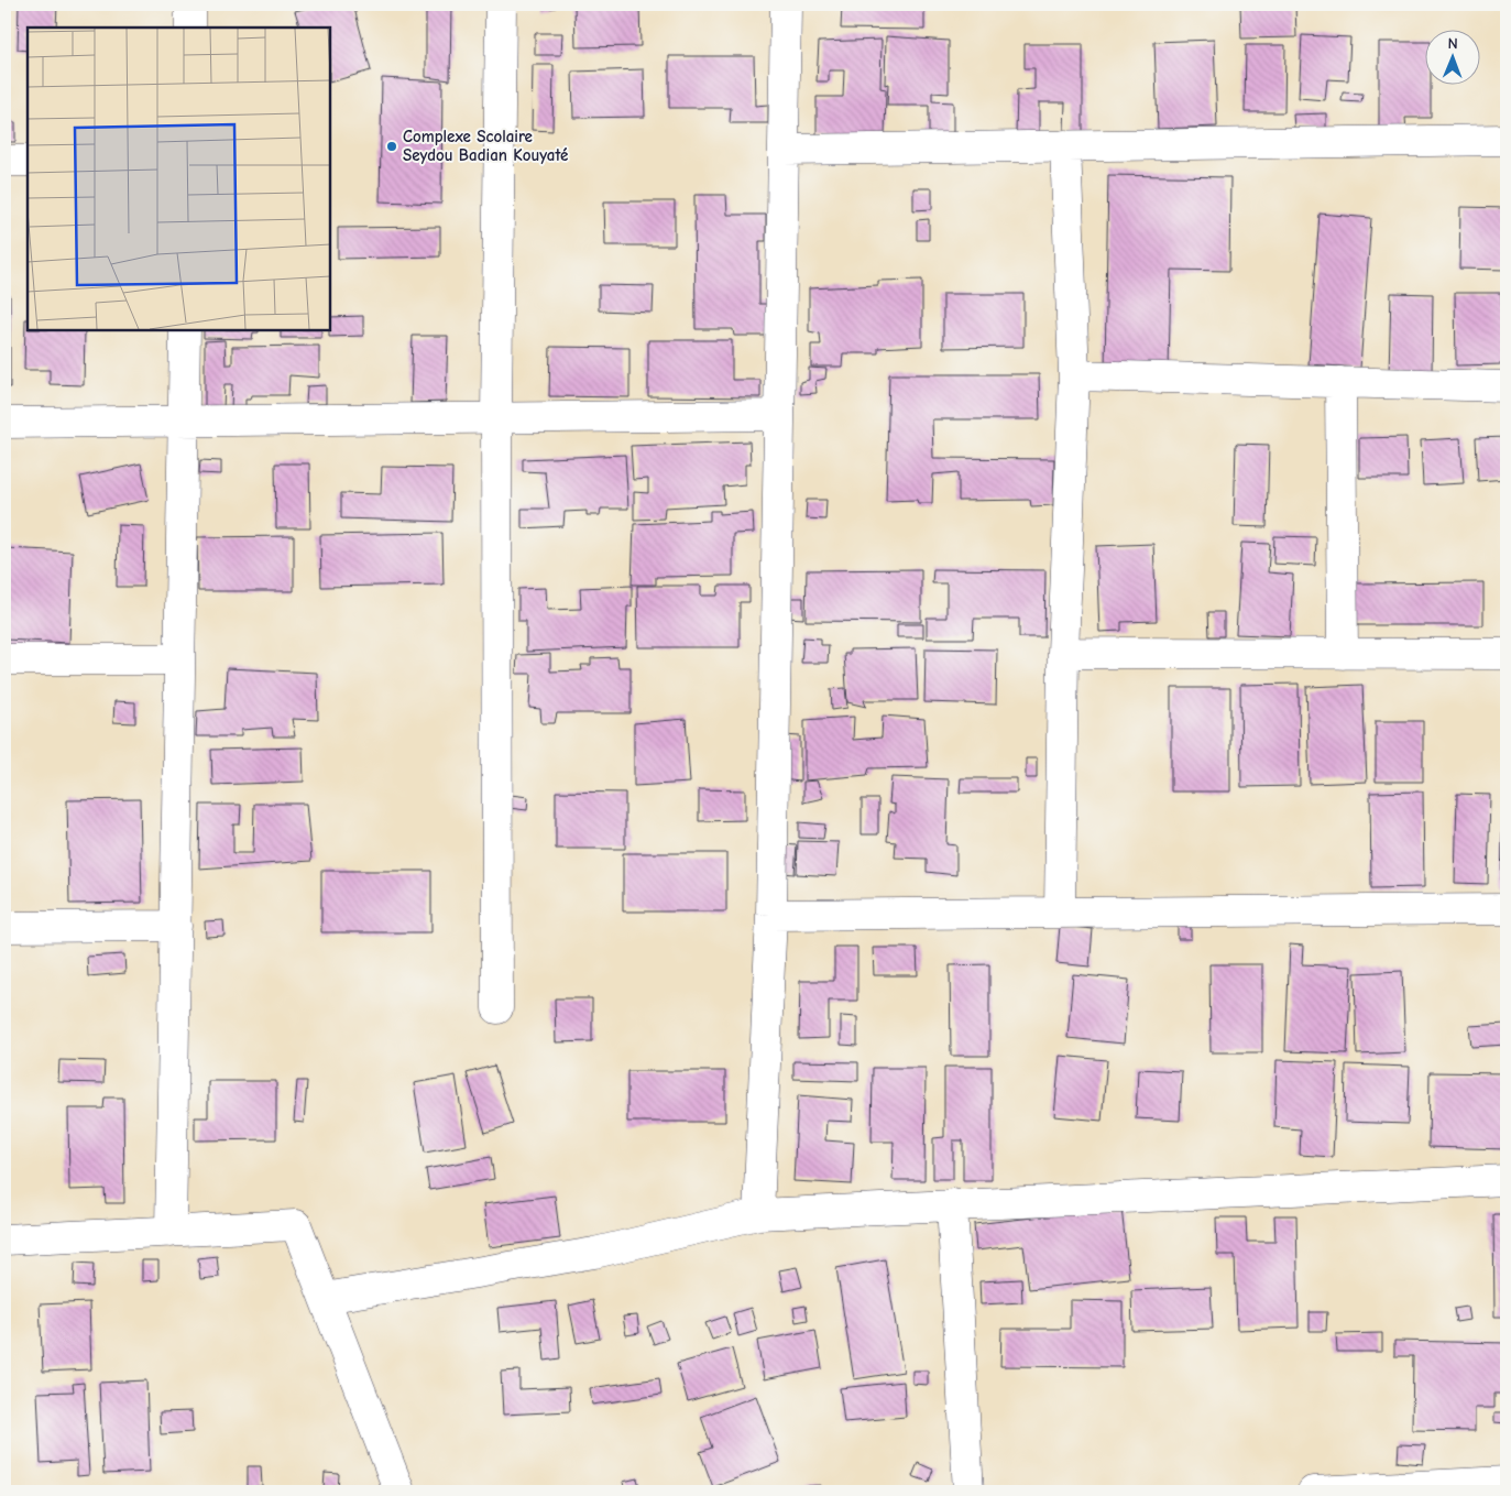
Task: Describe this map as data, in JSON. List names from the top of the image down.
{
  "places": ["Complexe Scolaire Seydou Badian Kouyaté"],
  "north": "top"
}
